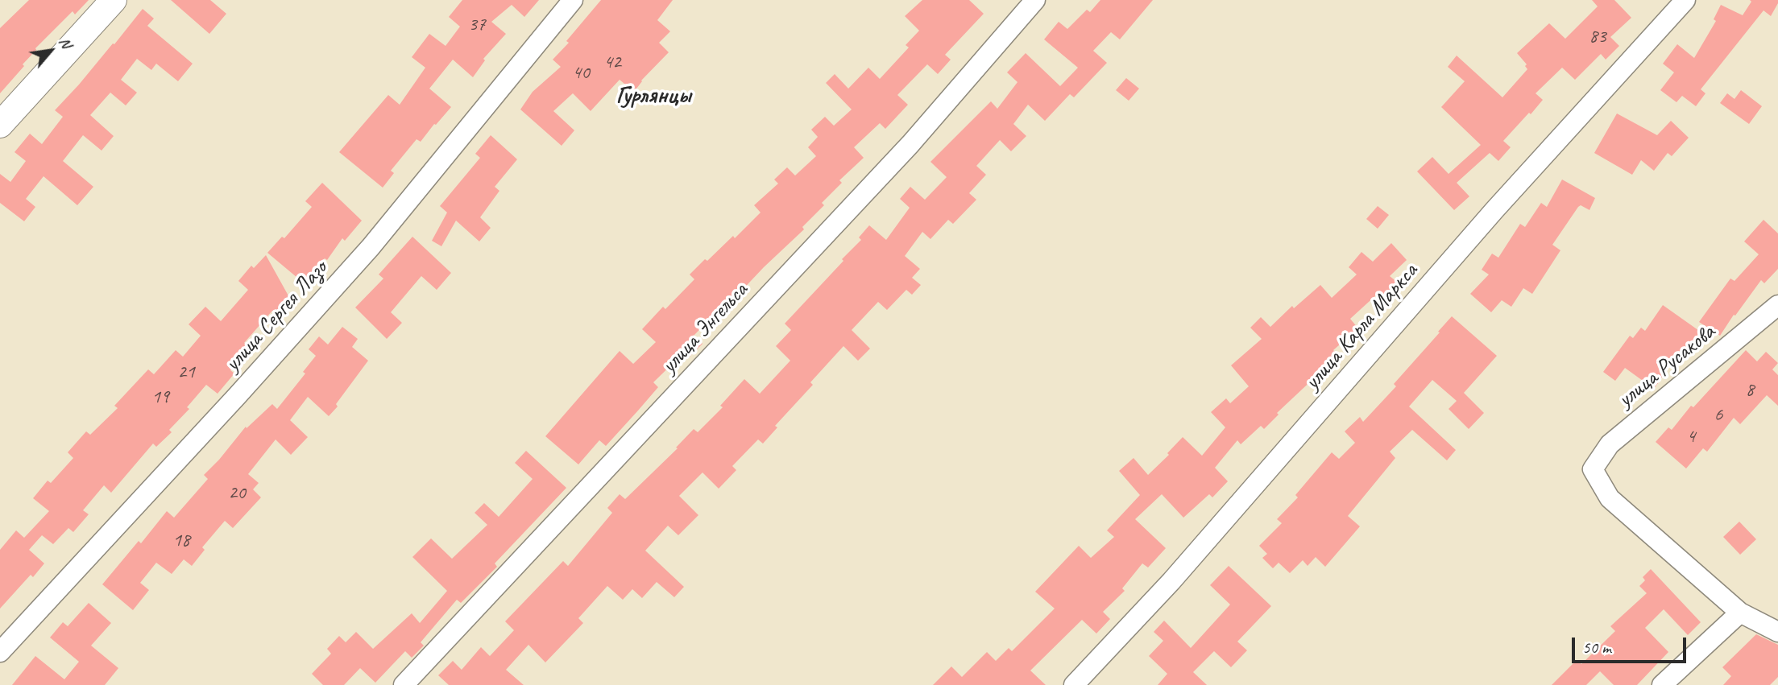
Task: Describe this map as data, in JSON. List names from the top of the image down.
{
  "streets": {
    "street": [
      "улица Сергея Лазо",
      "улица Карла Маркса",
      "улица Энгельса",
      "улица Русакова"
    ]
  },
  "districts": ["Гурлянцы"],
  "house_numbers": [
    "37",
    "83",
    "42",
    "40",
    "21",
    "8",
    "19",
    "6",
    "4",
    "20",
    "18"
  ],
  "scale_bar": "50 m",
  "north": "top right"
}
